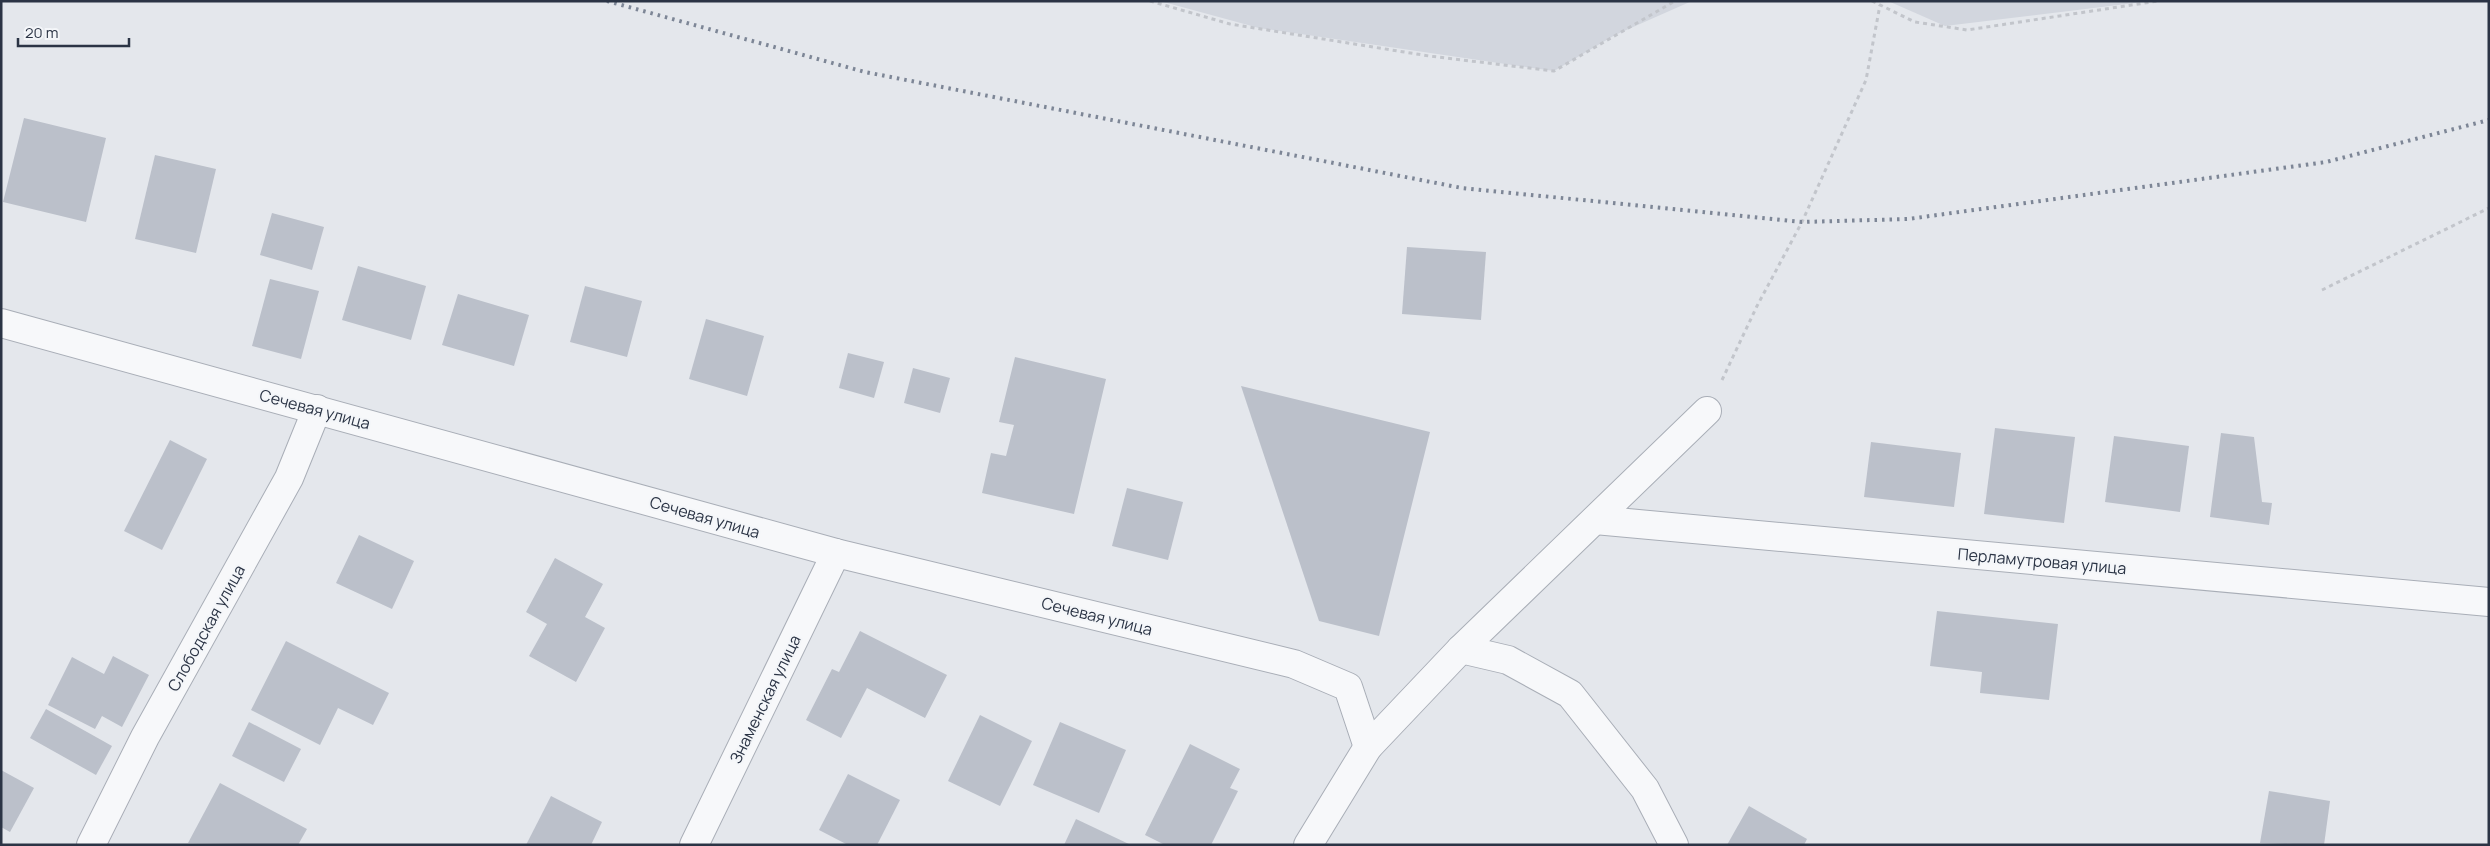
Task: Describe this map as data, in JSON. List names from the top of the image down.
{
  "streets": {
    "street": [
      "Сечевая улица",
      "Перламутровая улица",
      "Слободская улица",
      "Знаменская улица"
    ]
  },
  "crossings": [
    ["Сечевая улица", "Слободская улица"],
    ["Сечевая улица", "Знаменская улица"]
  ],
  "scale_bar": "20 m"
}
